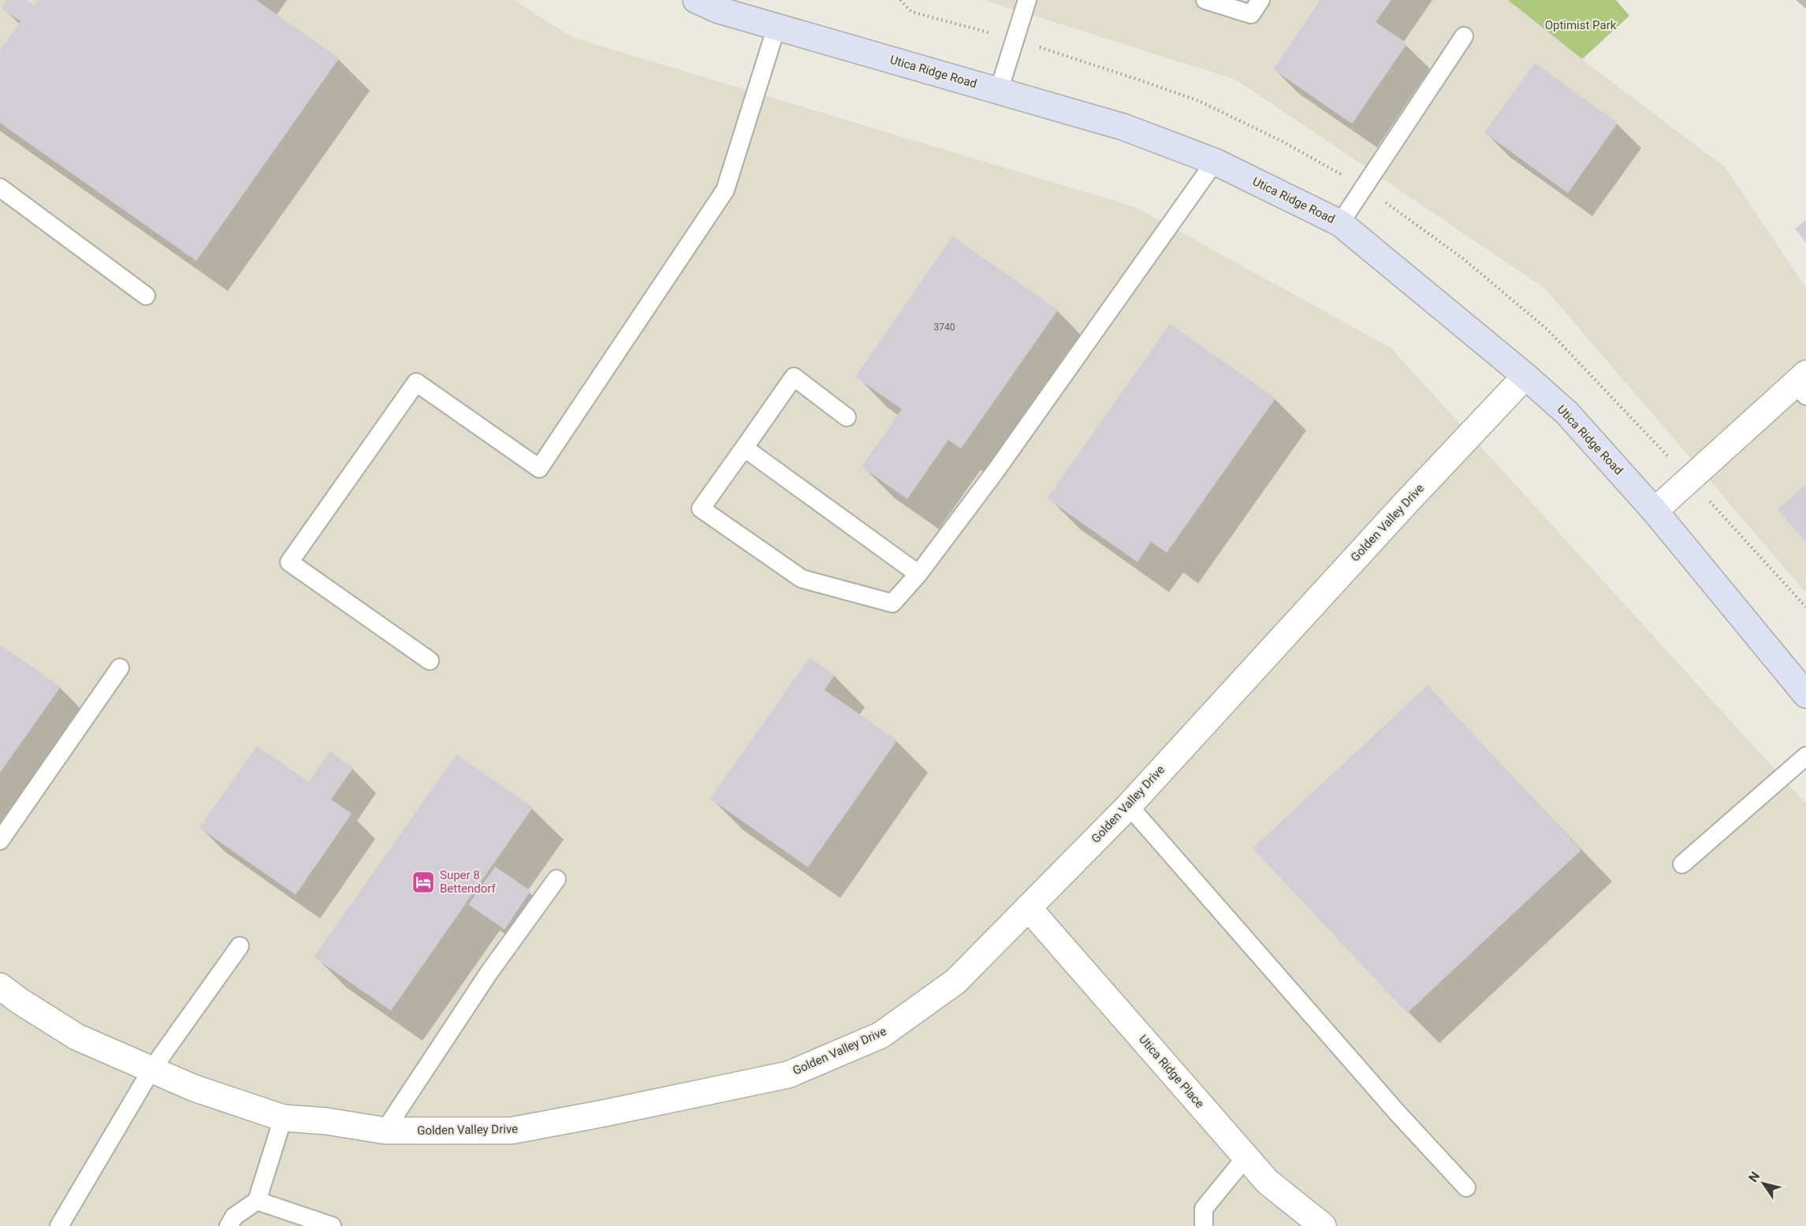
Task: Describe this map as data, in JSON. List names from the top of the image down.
{
  "streets": {
    "main road": ["Utica Ridge Road"],
    "street": ["Golden Valley Drive", "Utica Ridge Place"]
  },
  "crossings": [
    ["Utica Ridge Road", "Golden Valley Drive"],
    ["Golden Valley Drive", "Utica Ridge Place"]
  ],
  "parks": ["Optimist Park"],
  "places": {
    "hotel": ["Super 8 Bettendorf"]
  },
  "house_numbers": ["3740"],
  "north": "top left"
}
